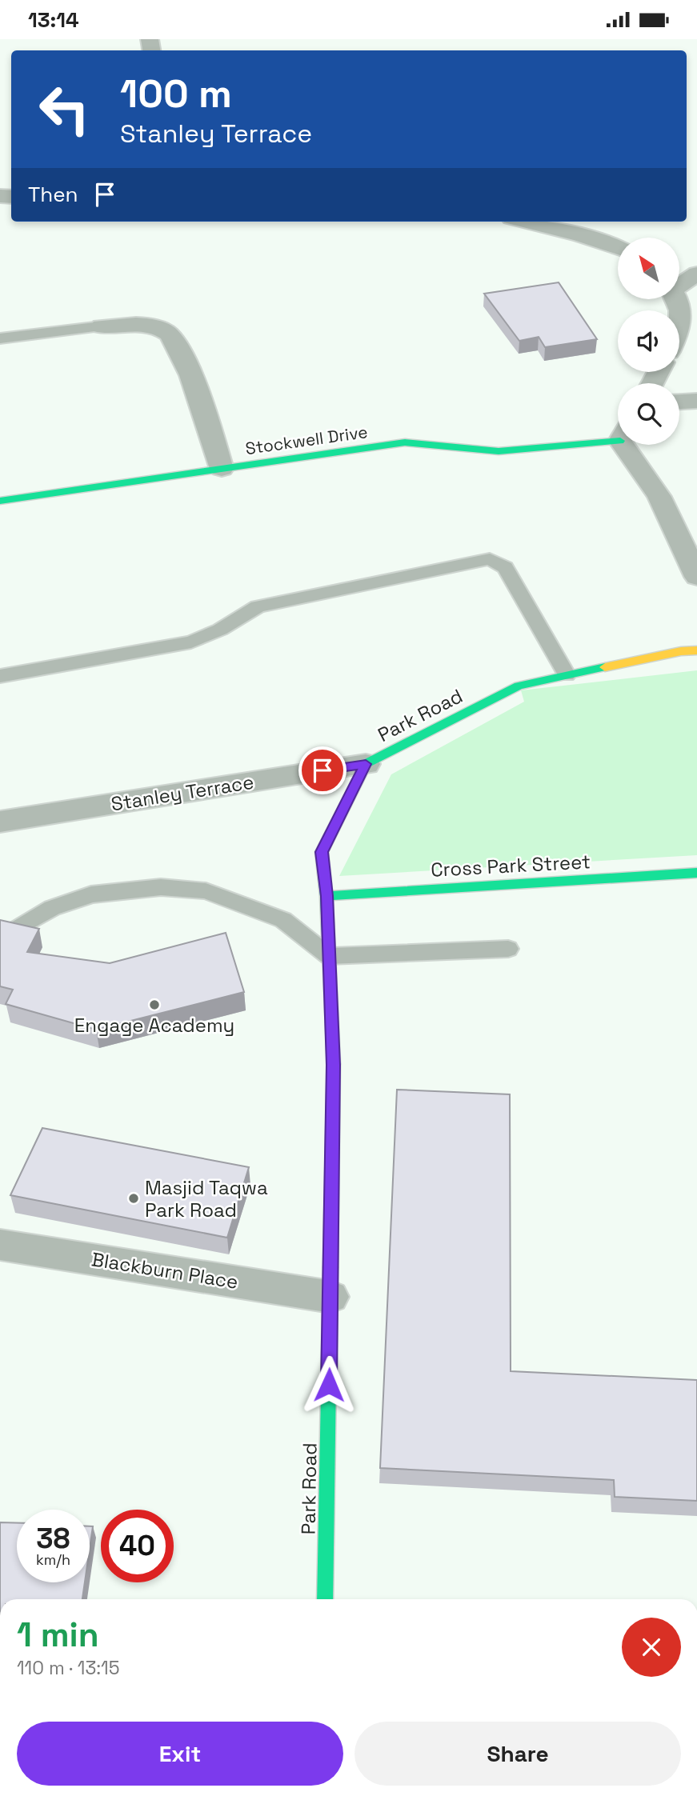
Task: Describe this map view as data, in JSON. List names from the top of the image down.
{
  "streets": {
    "street": [
      "Stockwell Drive",
      "Park Road",
      "Stanley Terrace",
      "Cross Park Street",
      "Blackburn Place"
    ]
  },
  "crossings": [
    ["Park Road", "Stanley Terrace"],
    ["Park Road", "Cross Park Street"],
    ["Park Road", "Blackburn Place"]
  ],
  "places": ["Engage Academy", "Masjid Taqwa Park Road"],
  "north": "top left",
  "page": {
    "status": "13:14",
    "turn": ["100 m", "Stanley Terrace"],
    "then": "Then",
    "speed": "38 km/h",
    "limit": "40",
    "heading": ["1 min", "110 m · 13:15"],
    "buttons": ["Exit", "Share"]
  }
}
